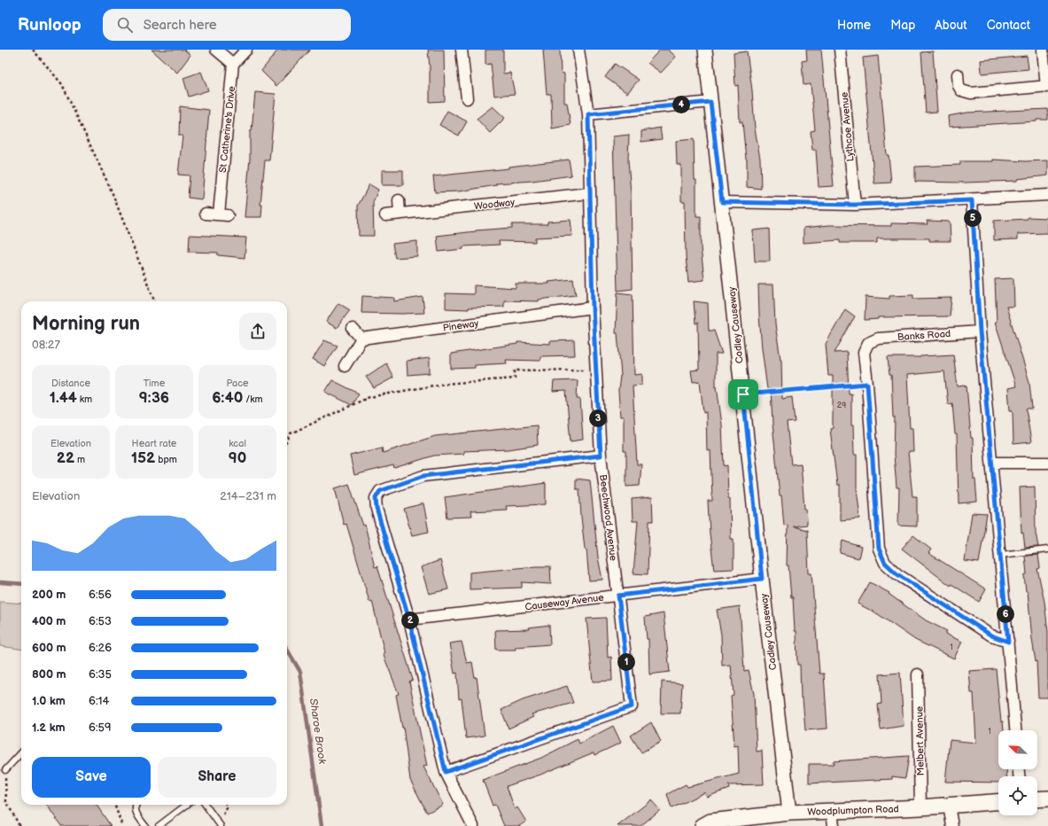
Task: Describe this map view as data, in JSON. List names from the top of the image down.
{
  "streets": {
    "main road": ["Woodplumpton Road"],
    "street": [
      "Lythcoe Avenue",
      "St Catherine's Drive",
      "Woodway",
      "Pineway",
      "Cadley Causeway",
      "Banks Road",
      "Beechwood Avenue",
      "Causeway Avenue",
      "Melbert Avenue"
    ]
  },
  "crossings": [
    ["Woodway", "Beechwood Avenue"],
    ["Pineway", "Beechwood Avenue"],
    ["Cadley Causeway", "Causeway Avenue"],
    ["Cadley Causeway", "Woodplumpton Road"],
    ["Beechwood Avenue", "Causeway Avenue"],
    ["Melbert Avenue", "Woodplumpton Road"]
  ],
  "water": ["Sharoe Brook"],
  "house_numbers": ["29", "1", "1"],
  "north": "top left",
  "page": {
    "header": "Runloop",
    "search": "Search here",
    "nav": [
      "Home",
      "Map",
      "About",
      "Contact"
    ],
    "pins": [
      "4",
      "5",
      "3",
      "6",
      "2",
      "1"
    ],
    "heading": ["Morning run", "08:27"],
    "stats": [
      ["Distance", "1.44 km"],
      ["Time", "9:36"],
      ["Pace", "6:40 /km"],
      ["Elevation", "22 m"],
      ["Heart rate", "152 bpm"],
      ["kcal", "90"]
    ],
    "chart": ["Elevation", "214–231 m"],
    "list": [
      {
        "name": "200 m",
        "note": "6:56"
      },
      {
        "name": "400 m",
        "note": "6:53"
      },
      {
        "name": "600 m",
        "note": "6:26"
      },
      {
        "name": "800 m",
        "note": "6:35"
      },
      {
        "name": "1.0 km",
        "note": "6:14"
      },
      {
        "name": "1.2 km",
        "note": "6:59"
      }
    ],
    "buttons": ["Save", "Share"]
  }
}
